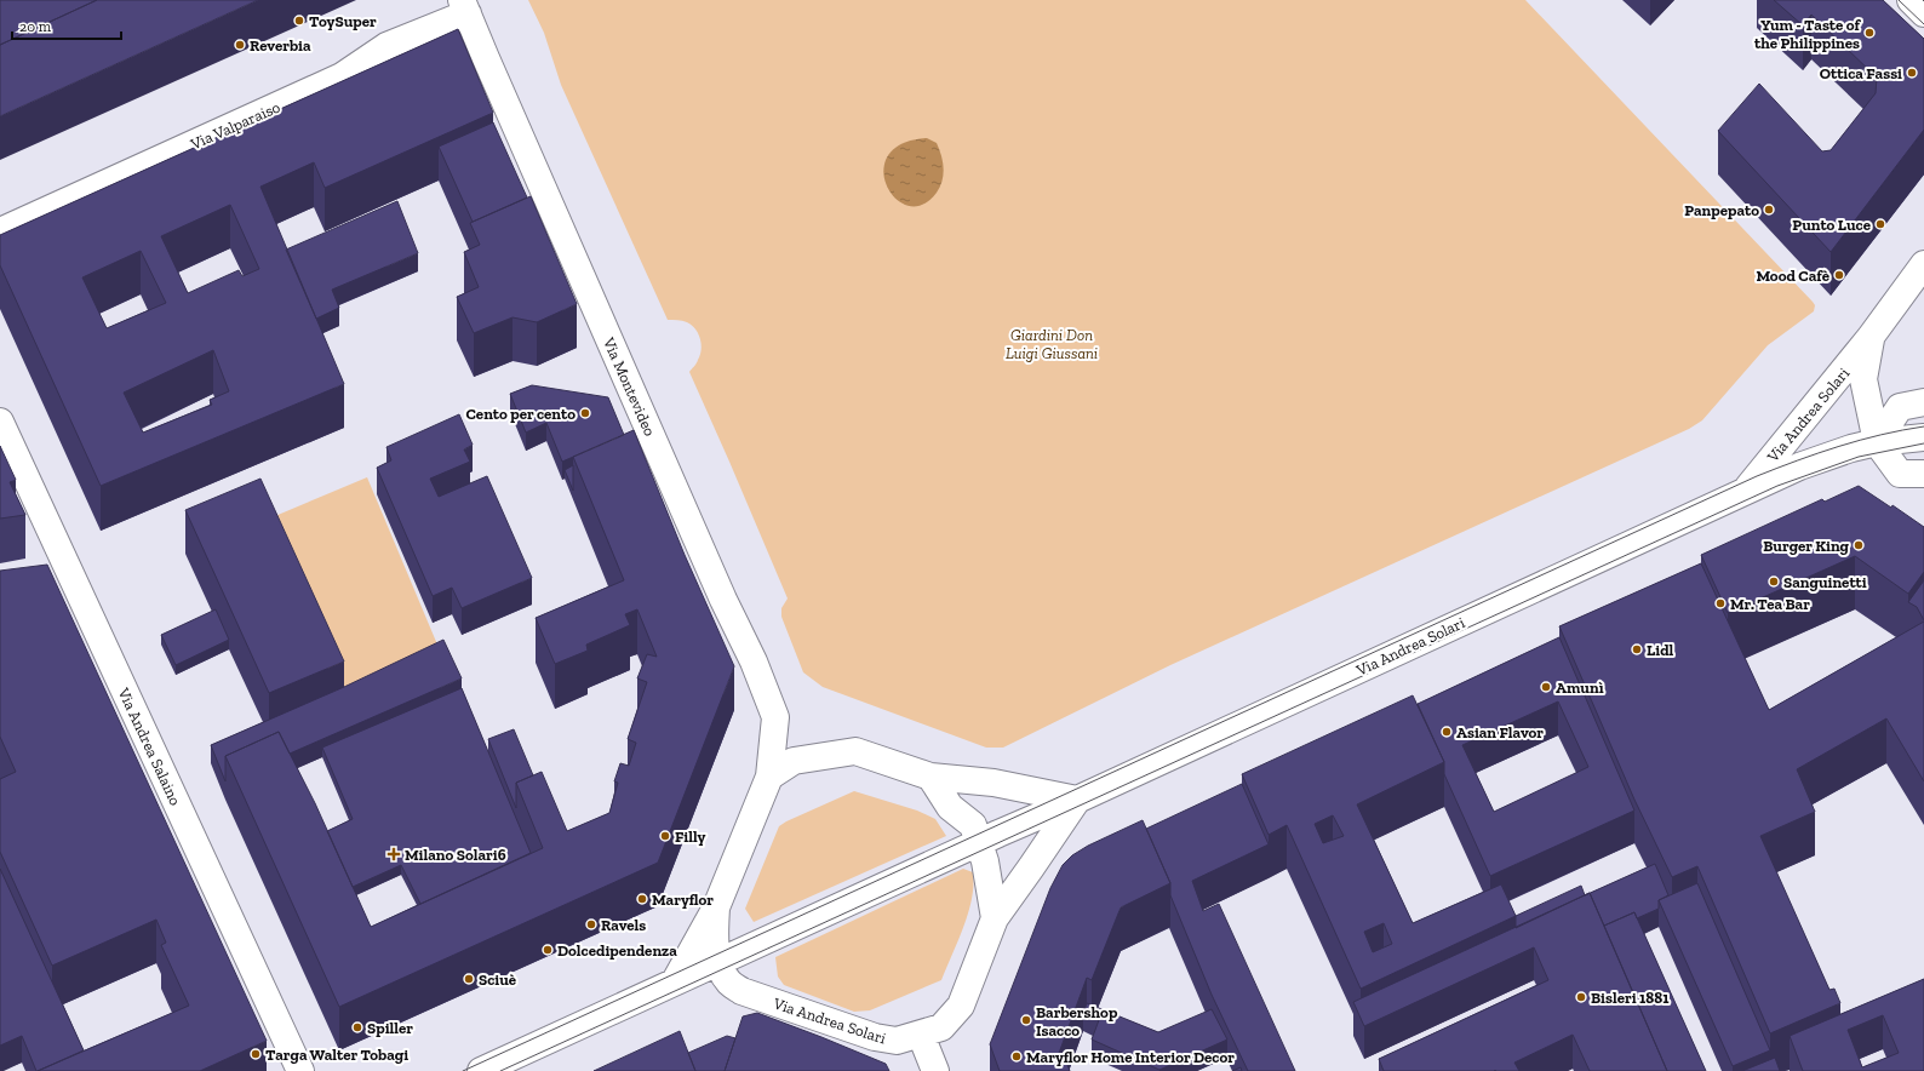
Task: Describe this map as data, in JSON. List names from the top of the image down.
{
  "streets": {
    "street": [
      "Via Valparaiso",
      "Via Montevideo",
      "Via Andrea Solari",
      "Via Andrea Salaino"
    ]
  },
  "crossings": [
    ["Via Valparaiso", "Via Montevideo"],
    ["Via Montevideo", "Via Andrea Solari"]
  ],
  "parks": ["Giardini Don Luigi Giussani"],
  "places": {
    "other": [
      "ToySuper",
      "Yum - Taste of the Philippines",
      "Reverbia",
      "Ottica Fassi",
      "Panpepato",
      "Punto Luce",
      "Mood Cafè",
      "Cento per cento",
      "Burger King",
      "Sanguinetti",
      "Mr. Tea Bar",
      "Lidl",
      "Amunì",
      "Asian Flavor",
      "Filly",
      "Maryflor",
      "Ravels",
      "Dolcedipendenza",
      "Sciuè",
      "Bisleri 1881",
      "Barbershop Isacco",
      "Spiller",
      "Targa Walter Tobagi",
      "Maryflor Home Interior Decor"
    ],
    "health": ["Milano Solari6"]
  },
  "scale_bar": "20 m"
}
